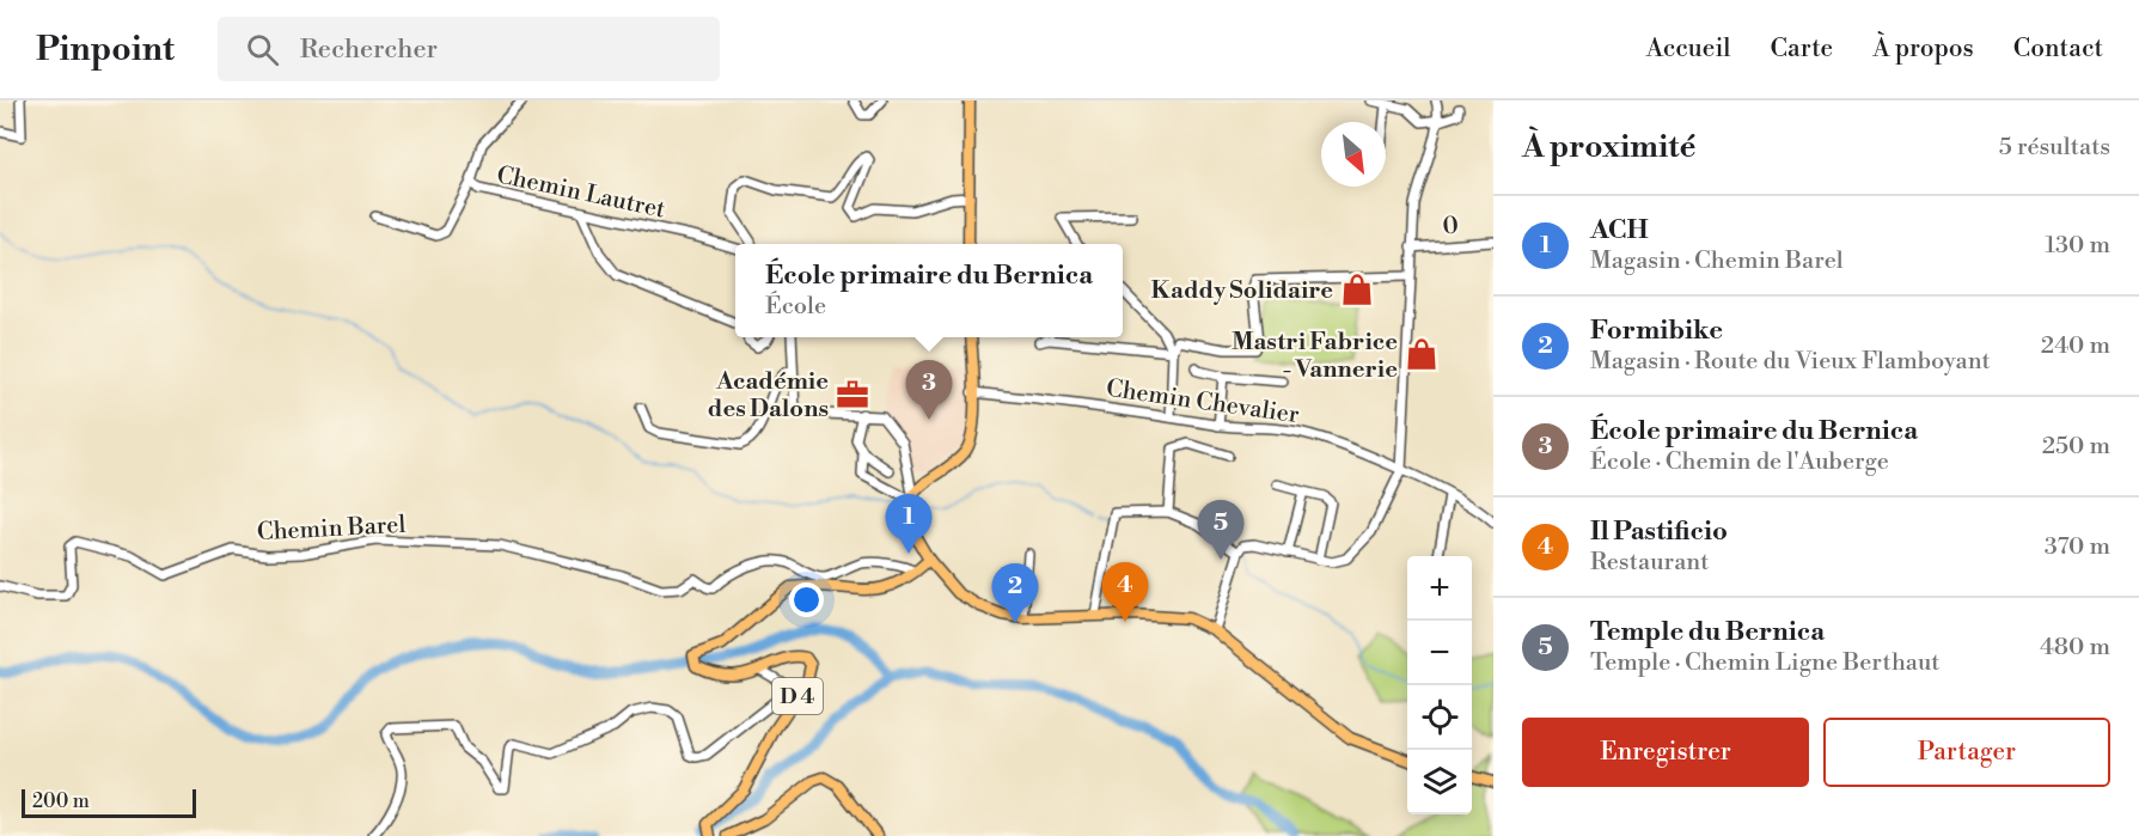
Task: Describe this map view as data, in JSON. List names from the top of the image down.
{
  "streets": {
    "main road": ["D 4"],
    "street": [
      "Chemin Lautret",
      "0",
      "Chemin Chevalier",
      "Chemin Barel"
    ]
  },
  "crossings": [
    ["Chemin Barel", "D 4"]
  ],
  "places": {
    "shop": ["Kaddy Solidaire", "Mastri Fabrice - Vannerie"],
    "office": ["Académie des Dalons"]
  },
  "scale_bar": "200 m",
  "north": "bottom right",
  "page": {
    "header": "Pinpoint",
    "search": "Rechercher",
    "nav": [
      "Accueil",
      "Carte",
      "À propos",
      "Contact"
    ],
    "heading": ["À proximité", "5 résultats"],
    "list": [
      {
        "mark": "1",
        "name": "ACH",
        "note": "Magasin · Chemin Barel",
        "value": "130 m"
      },
      {
        "mark": "2",
        "name": "Formibike",
        "note": "Magasin · Route du Vieux Flamboyant",
        "value": "240 m"
      },
      {
        "mark": "3",
        "name": "École primaire du Bernica",
        "note": "École · Chemin de l'Auberge",
        "value": "250 m"
      },
      {
        "mark": "4",
        "name": "Il Pastificio",
        "note": "Restaurant",
        "value": "370 m"
      },
      {
        "mark": "5",
        "name": "Temple du Bernica",
        "note": "Temple · Chemin Ligne Berthaut",
        "value": "480 m"
      }
    ],
    "popup": ["École primaire du Bernica", "École"],
    "pins": [
      "3",
      "1",
      "5",
      "4",
      "2"
    ],
    "map_buttons": ["+", "−"],
    "buttons": ["Enregistrer", "Partager"],
    "scale": "200 m"
  }
}
